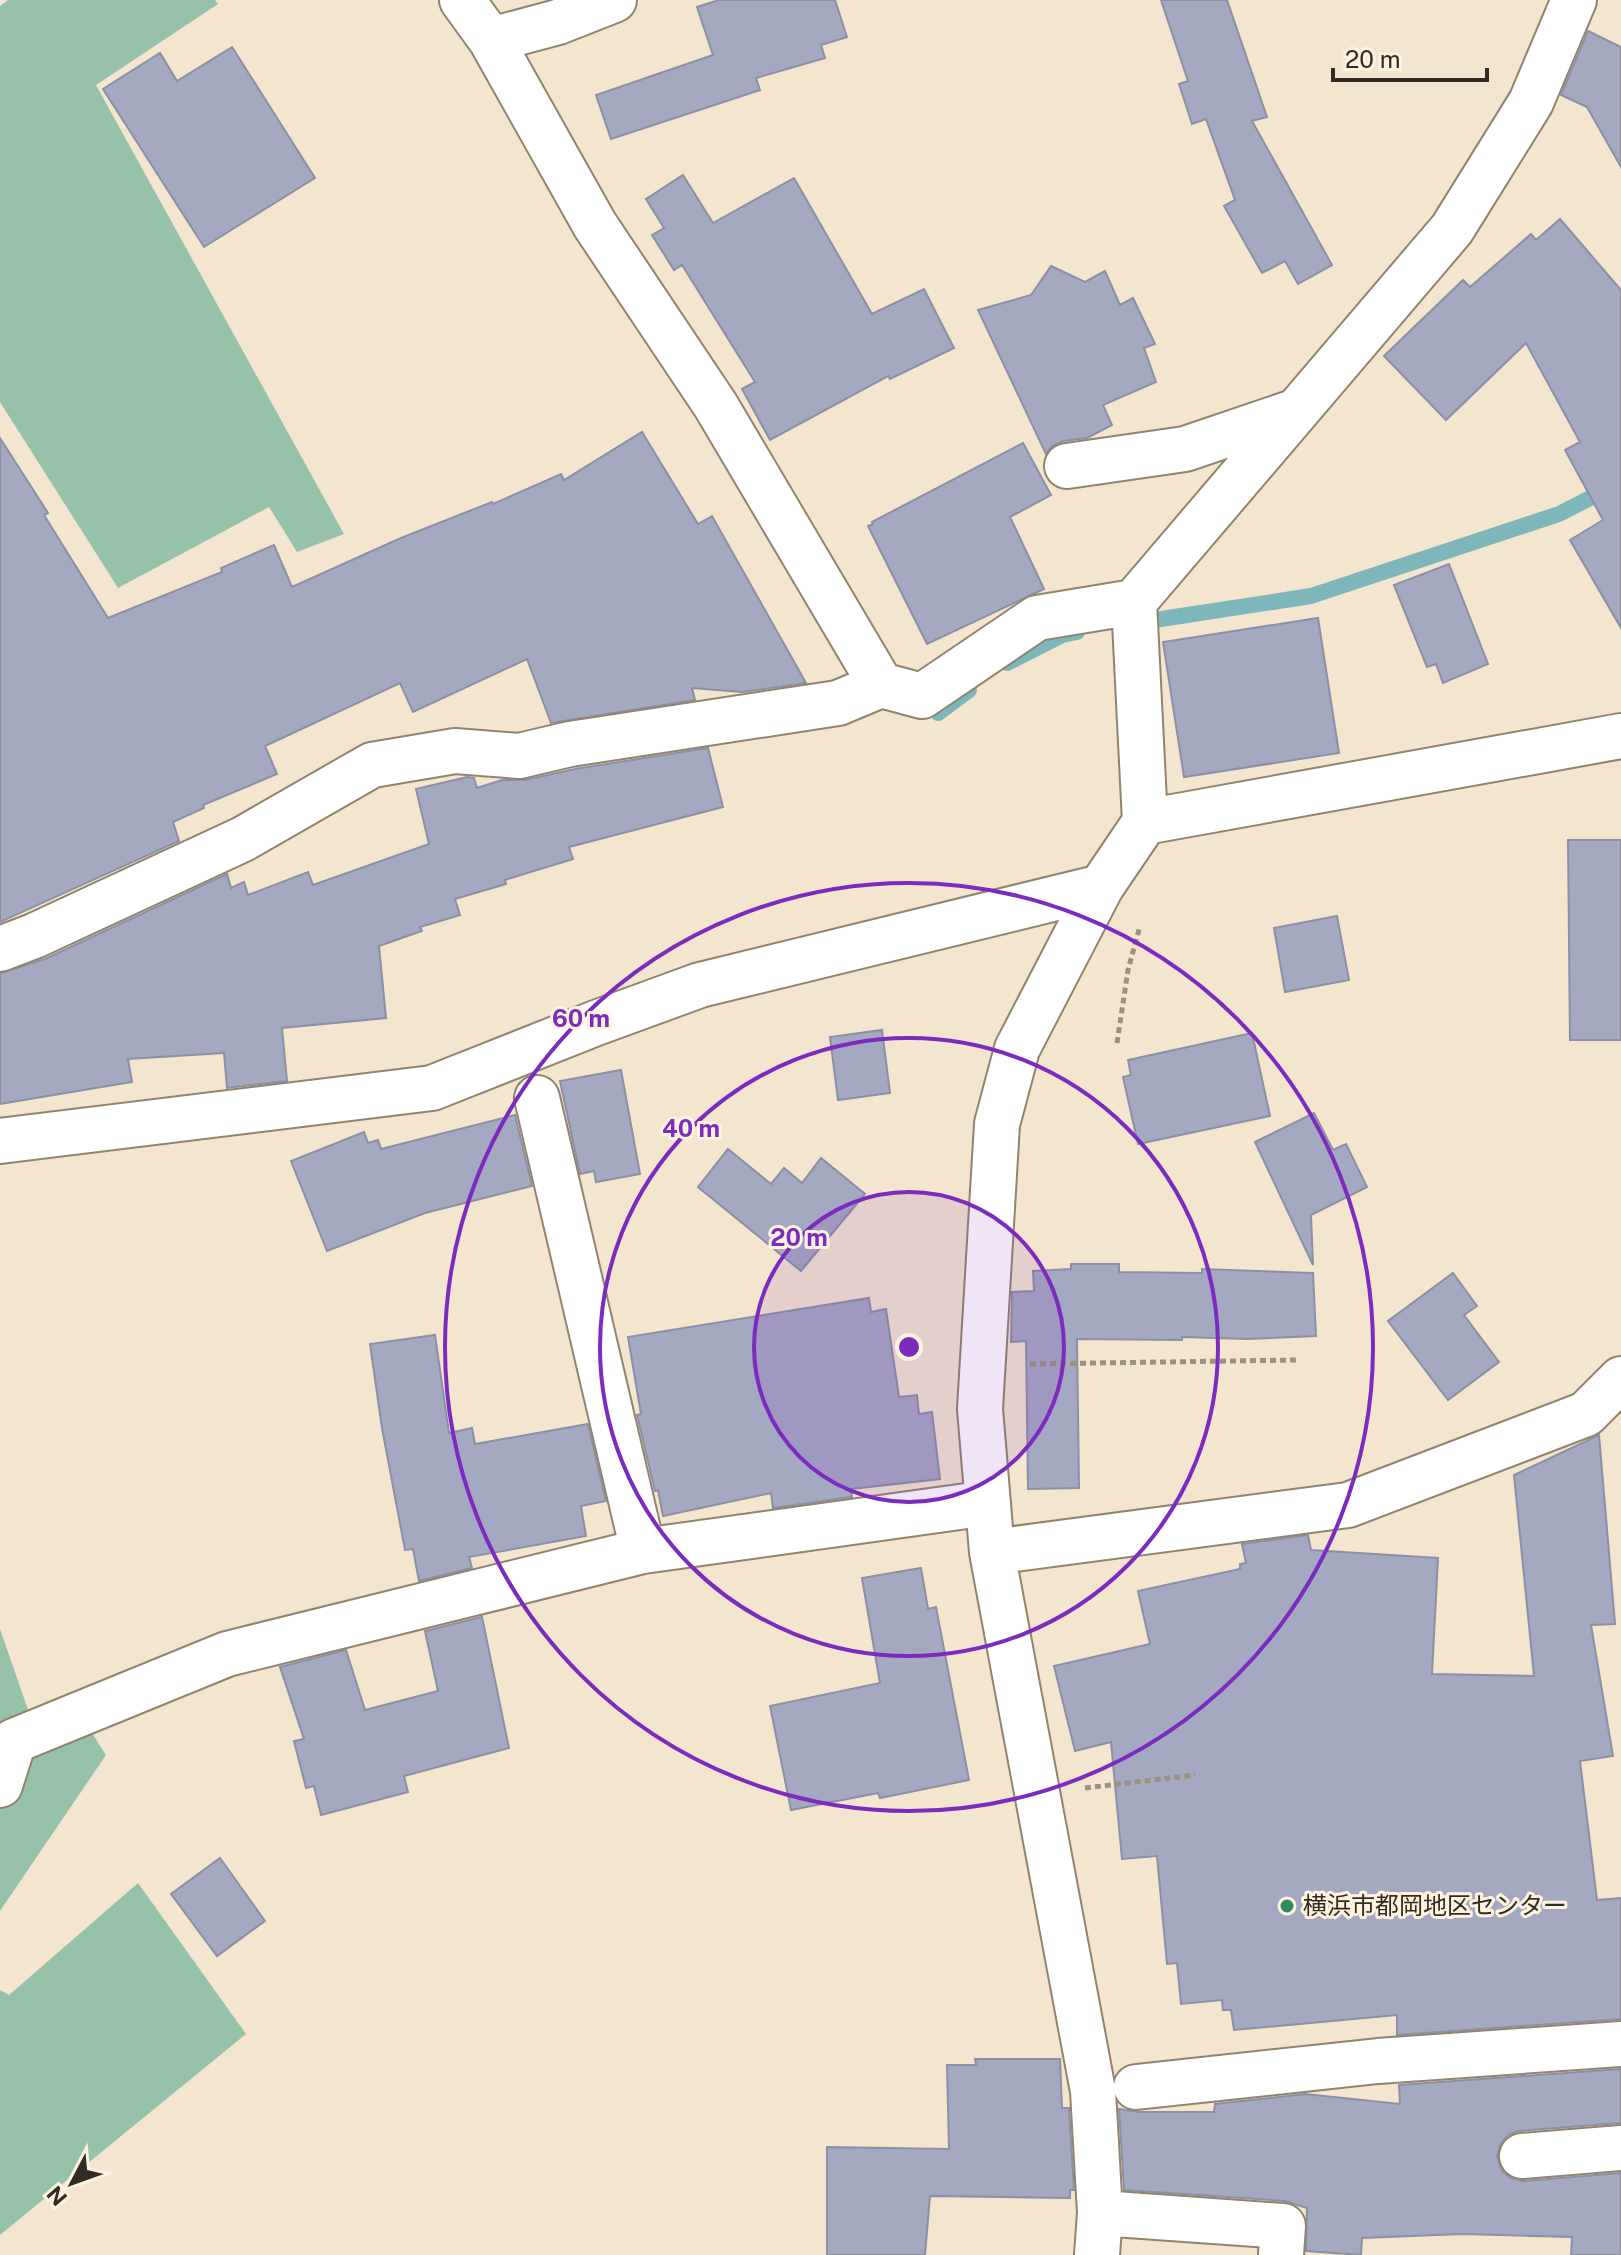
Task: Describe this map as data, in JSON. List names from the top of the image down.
{
  "places": ["横浜市都岡地区センター"],
  "scale_bar": "20 m",
  "north": "bottom left",
  "rings": ["60 m", "40 m", "20 m"]
}
